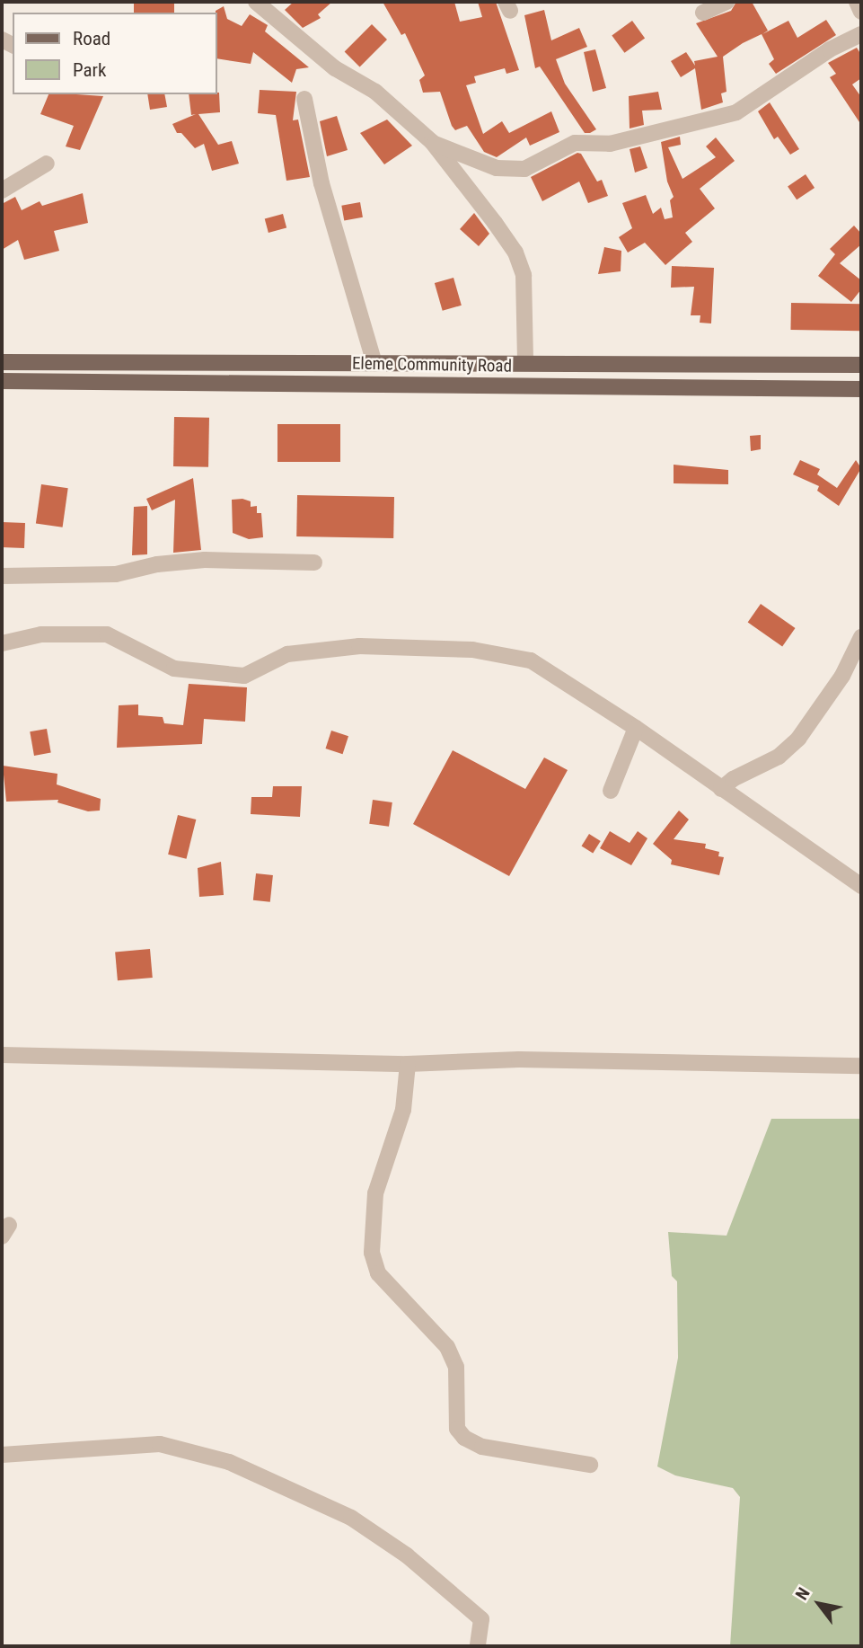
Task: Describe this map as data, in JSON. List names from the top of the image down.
{
  "streets": {
    "main road": ["Eleme Community Road"]
  },
  "legend": ["Road", "Park"],
  "north": "top left"
}
